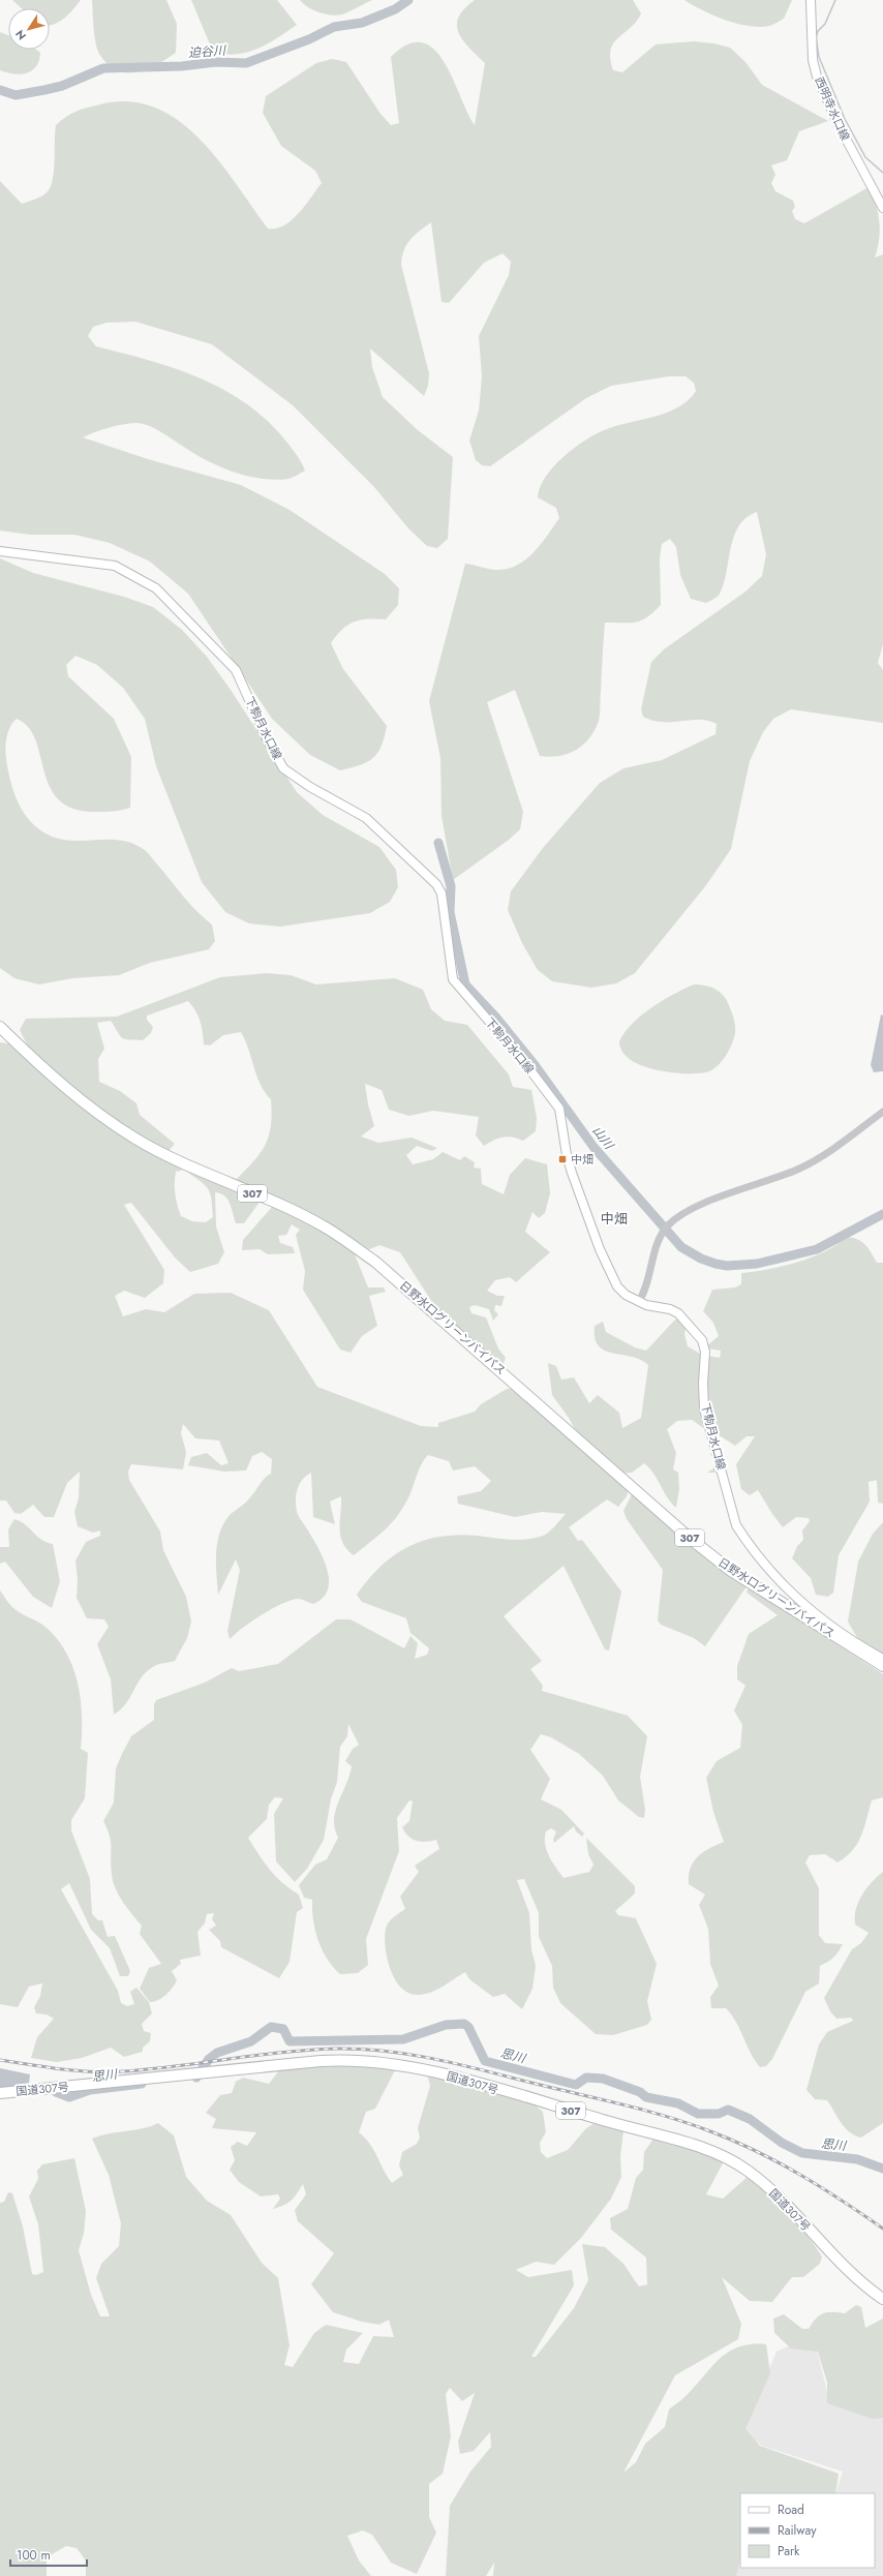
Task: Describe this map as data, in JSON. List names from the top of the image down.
{
  "streets": {
    "highway": ["307", "日野水口グリーンバイパス", "国道307号"],
    "main road": ["西明寺水口線", "下駒月水口線"]
  },
  "districts": ["中畑"],
  "water": ["迫谷川", "山川", "思川"],
  "places": {
    "transit": ["中畑"]
  },
  "legend": ["Road", "Railway", "Park"],
  "scale_bar": "100 m",
  "north": "bottom left"
}
